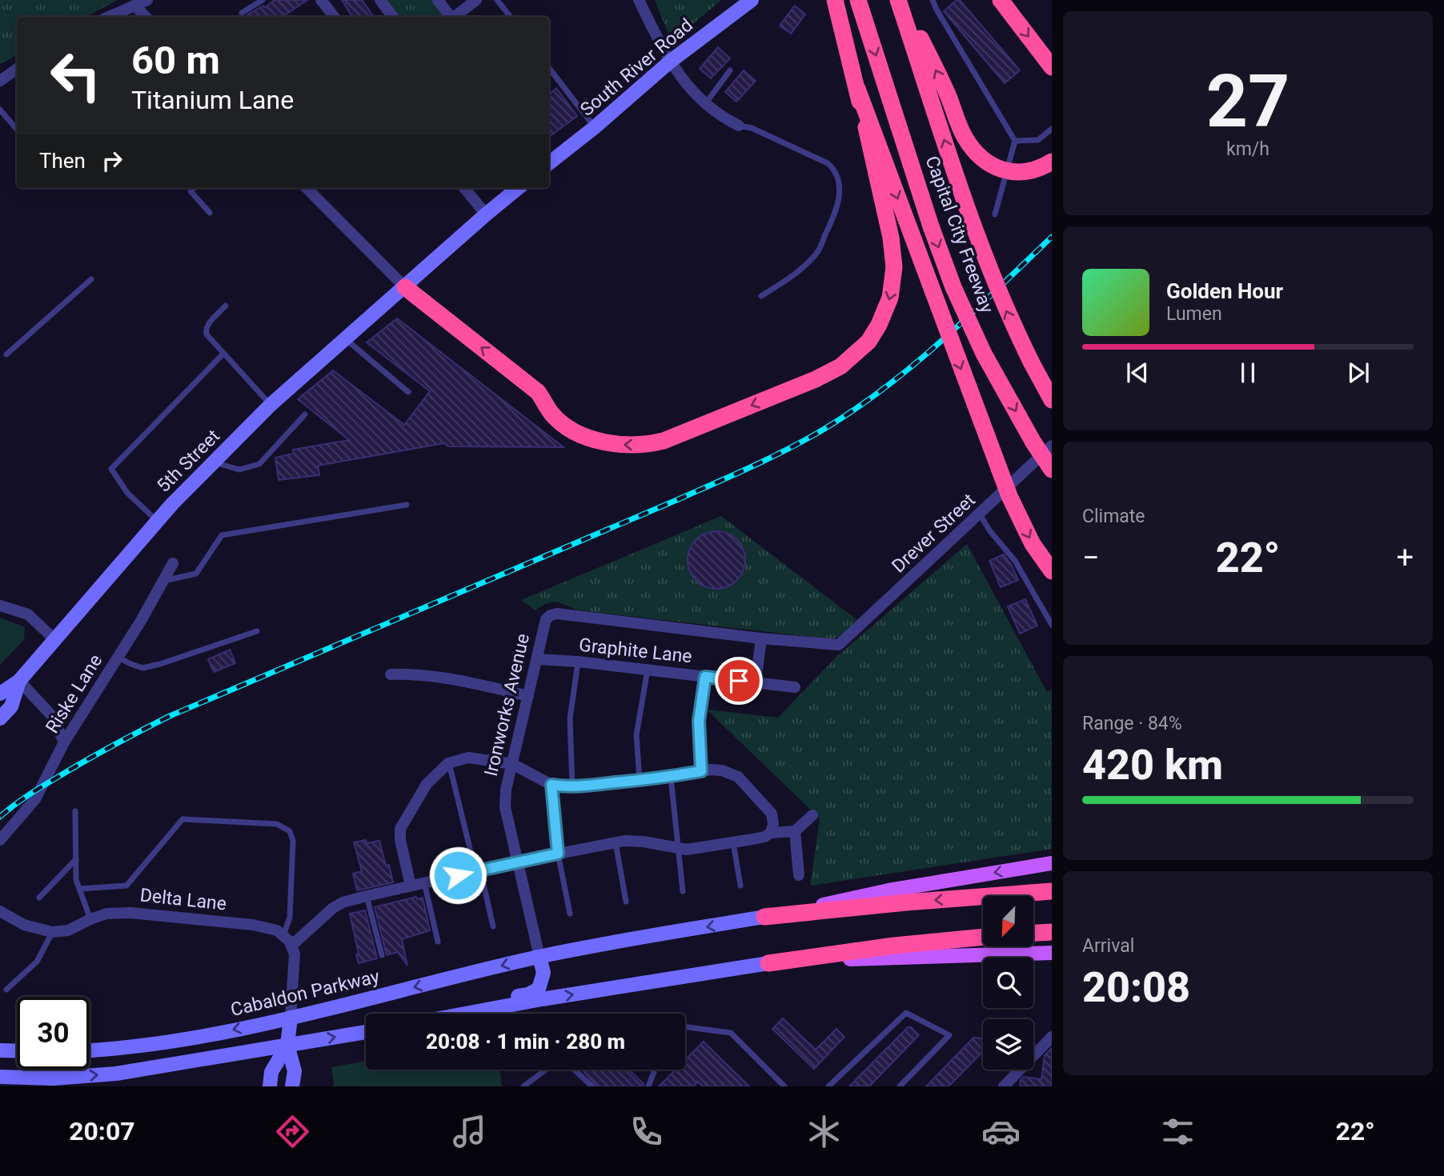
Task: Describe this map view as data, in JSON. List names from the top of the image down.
{
  "streets": {
    "highway": ["Capital City Freeway"],
    "main road": ["South River Road", "5th Street", "Cabaldon Parkway"],
    "street": [
      "Drever Street",
      "Graphite Lane",
      "Riske Lane",
      "Ironworks Avenue",
      "Delta Lane"
    ]
  },
  "crossings": [
    ["Drever Street", "Ironworks Avenue"],
    ["Graphite Lane", "Ironworks Avenue"],
    ["Ironworks Avenue", "Cabaldon Parkway"]
  ],
  "north": "bottom left",
  "page": {
    "tile": [
      ["27", "km/h"],
      "Climate",
      ["Range · 84%", "420 km"],
      ["Arrival", "20:08"]
    ],
    "turn": ["60 m", "Titanium Lane"],
    "then": "Then",
    "song": ["Golden Hour", "Lumen"],
    "heat": ["−", "22°", "+"],
    "limit": "30",
    "trip": "20:08 · 1 min · 280 m",
    "tabs": ["20:07", "22°"]
  }
}
